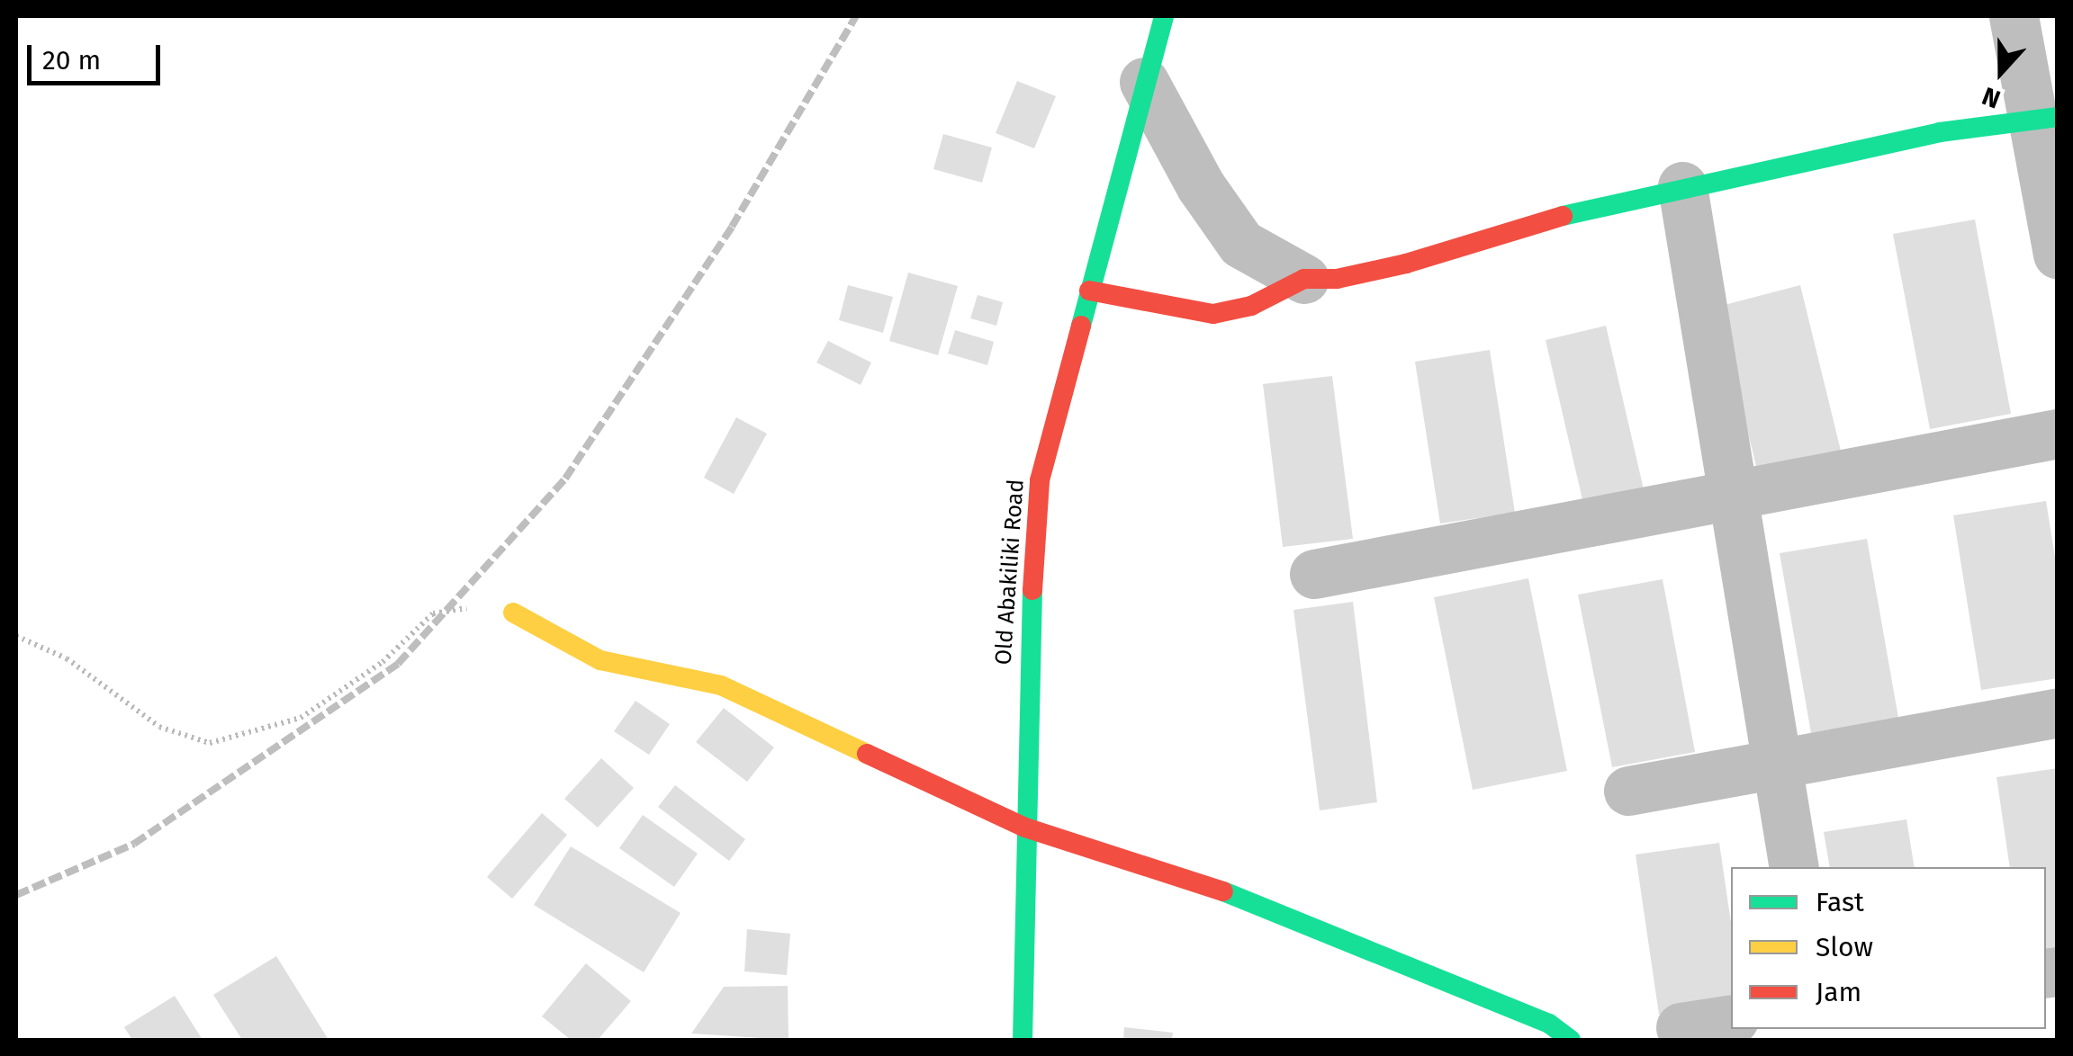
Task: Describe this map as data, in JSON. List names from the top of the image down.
{
  "streets": {
    "street": ["Old Abakiliki Road"]
  },
  "legend": ["Fast", "Slow", "Jam"],
  "scale_bar": "20 m",
  "north": "bottom"
}
